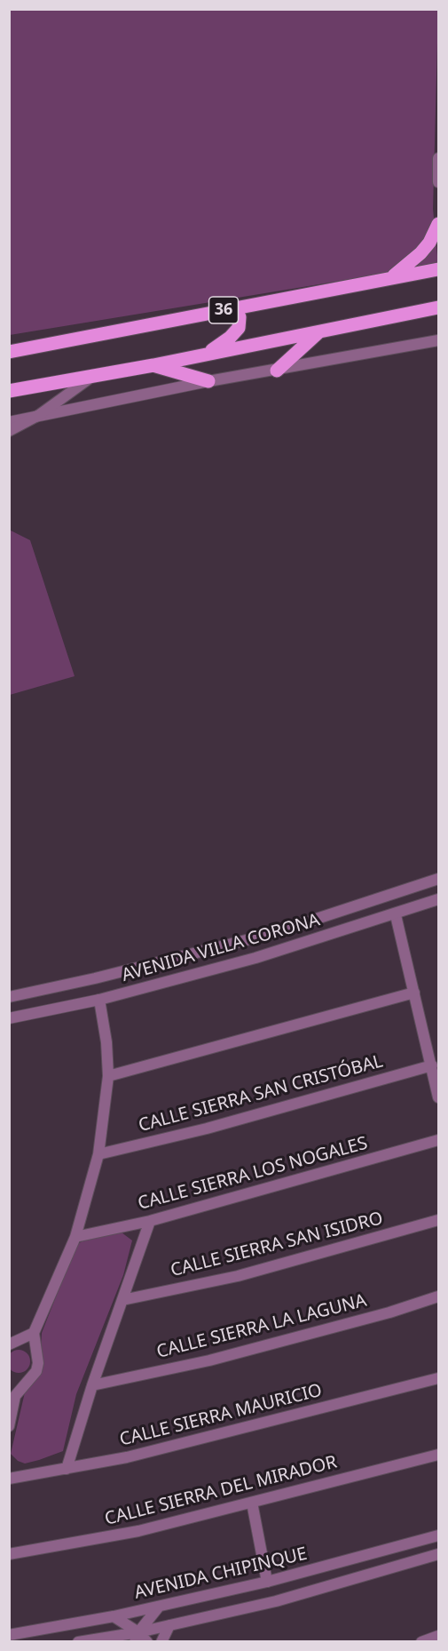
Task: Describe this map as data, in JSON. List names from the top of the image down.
{
  "streets": {
    "main road": ["36"],
    "street": [
      "AVENIDA VILLA CORONA",
      "CALLE SIERRA SAN CRISTÓBAL",
      "CALLE SIERRA LOS NOGALES",
      "CALLE SIERRA SAN ISIDRO",
      "CALLE SIERRA LA LAGUNA",
      "CALLE SIERRA MAURICIO",
      "CALLE SIERRA DEL MIRADOR",
      "AVENIDA CHIPINQUE"
    ]
  }
}
